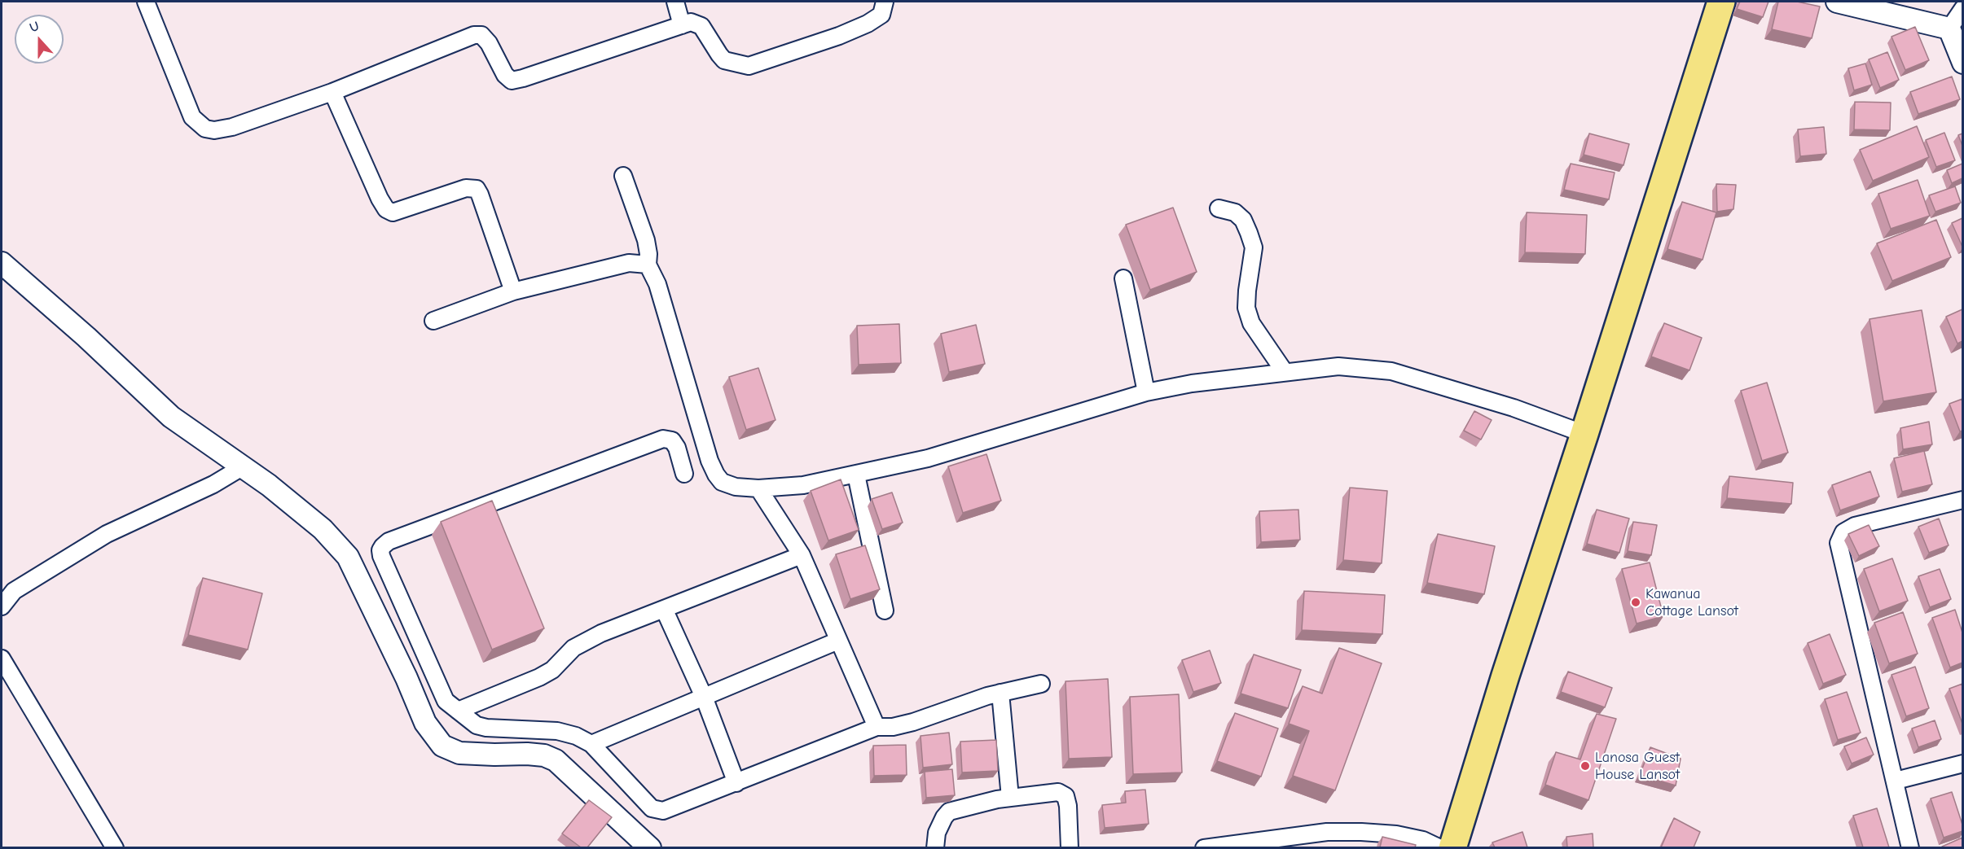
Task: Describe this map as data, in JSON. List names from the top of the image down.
{
  "places": ["Kawanua Cottage Lansot", "Lanosa Guest House Lansot"],
  "north": "top"
}
